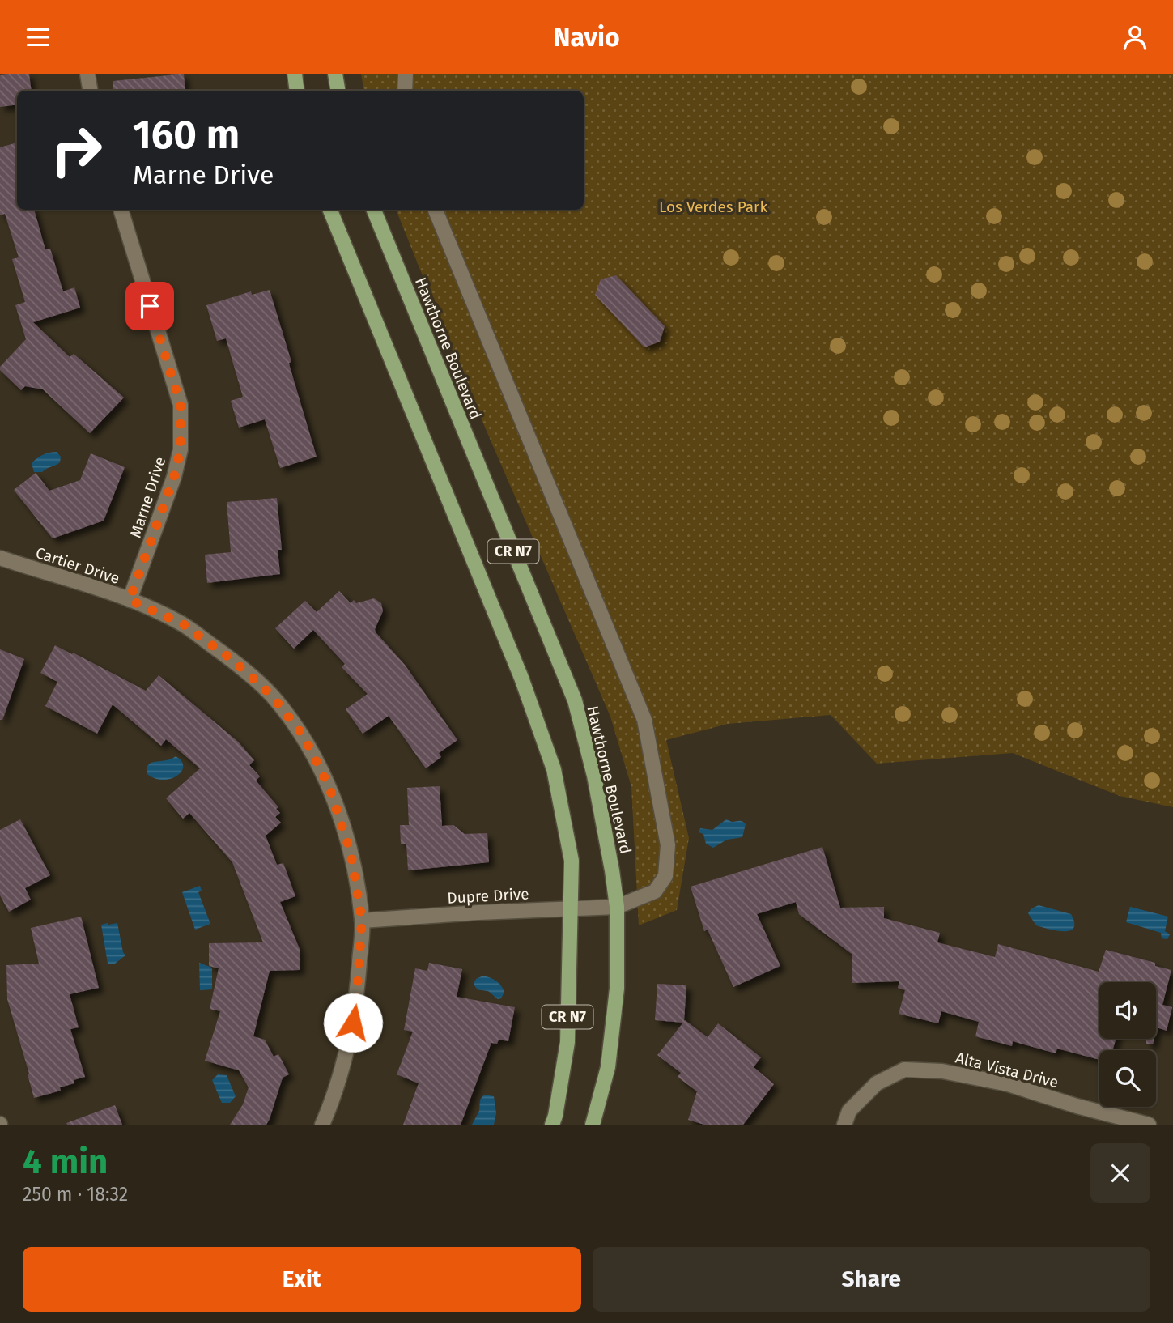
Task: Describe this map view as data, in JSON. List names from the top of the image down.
{
  "streets": {
    "main road": ["Hawthorne Boulevard", "CR N7"],
    "street": [
      "Marne Drive",
      "Cartier Drive",
      "Dupre Drive",
      "Alta Vista Drive"
    ]
  },
  "crossings": [
    ["Hawthorne Boulevard", "Dupre Drive"],
    ["Marne Drive", "Cartier Drive"],
    ["CR N7", "Dupre Drive"],
    ["Cartier Drive", "Dupre Drive"]
  ],
  "parks": ["Los Verdes Park"],
  "page": {
    "header": "Navio",
    "turn": ["160 m", "Marne Drive"],
    "heading": ["4 min", "250 m · 18:32"],
    "buttons": ["Exit", "Share"]
  }
}
